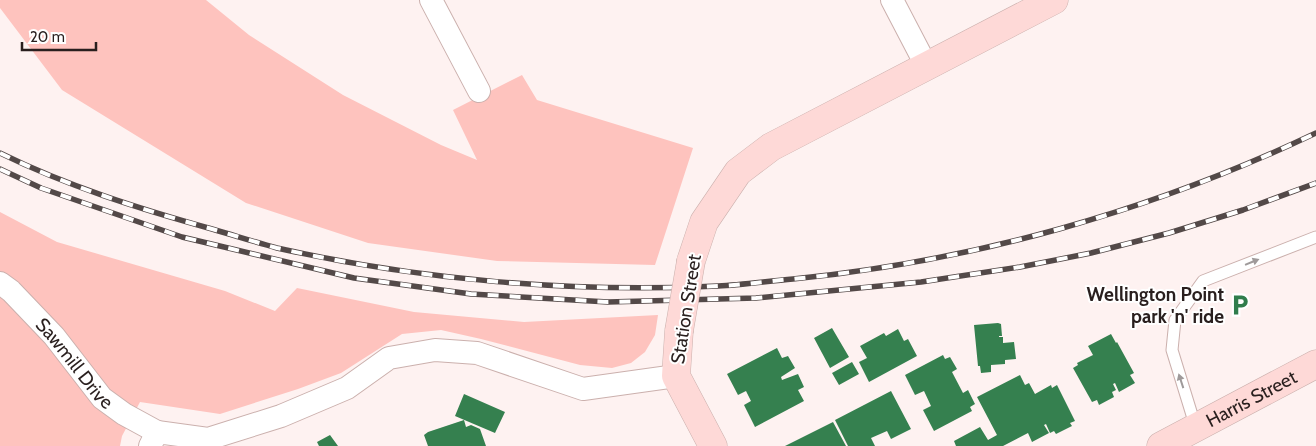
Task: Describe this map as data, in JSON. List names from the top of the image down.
{
  "streets": {
    "street": ["Station Street", "Sawmill Drive", "Harris Street"]
  },
  "crossings": [
    ["Station Street", "Sawmill Drive"]
  ],
  "places": {
    "parking": ["Wellington Point park 'n' ride"]
  },
  "scale_bar": "20 m"
}
